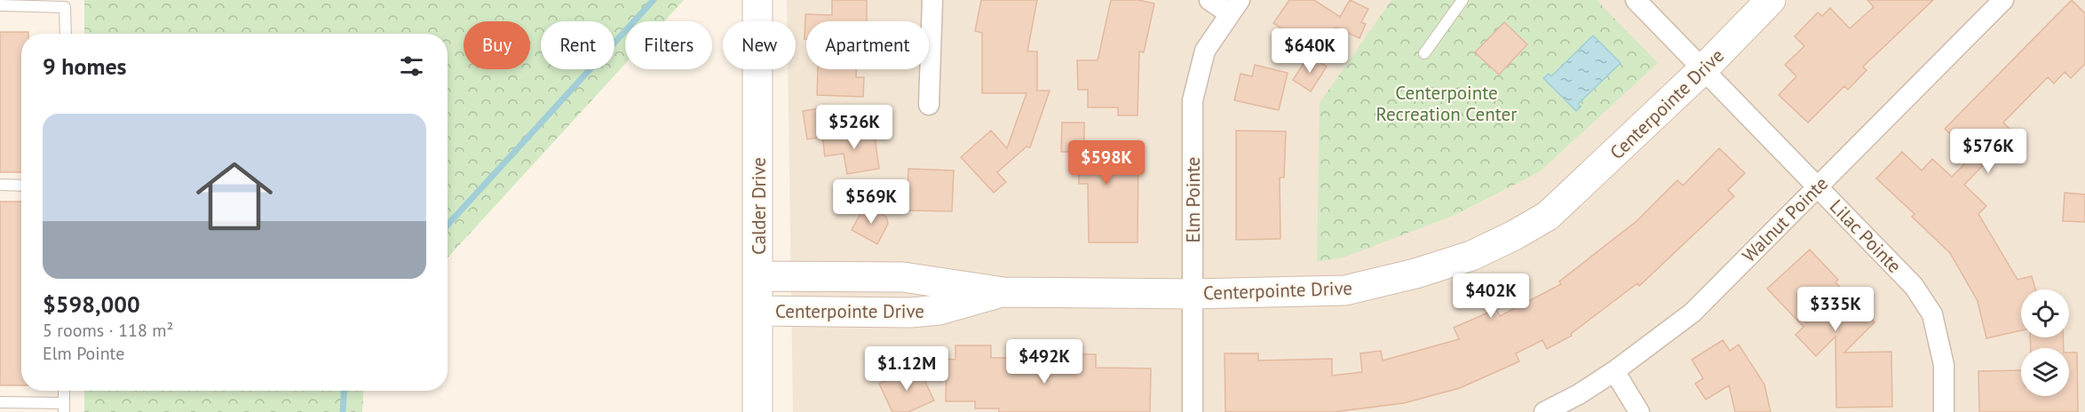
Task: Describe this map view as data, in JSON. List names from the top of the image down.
{
  "streets": {
    "street": [
      "Centerpointe Drive",
      "Elm Pointe",
      "Calder Drive",
      "Walnut Pointe",
      "Lilac Pointe"
    ]
  },
  "crossings": [
    ["Centerpointe Drive", "Elm Pointe"],
    ["Centerpointe Drive", "Calder Drive"],
    ["Centerpointe Drive", "Lilac Pointe"],
    ["Walnut Pointe", "Lilac Pointe"]
  ],
  "parks": ["Centerpointe Recreation Center"],
  "page": {
    "chip": [
      "Buy",
      "Rent",
      "Filters",
      "New",
      "Apartment"
    ],
    "price": [
      "$640K",
      "$526K",
      "$576K",
      "$598K",
      "$569K",
      "$402K",
      "$335K",
      "$492K",
      "$1.12M"
    ],
    "heading": "9 homes",
    "list": [
      {
        "name": "$598,000",
        "note": "5 rooms · 118 m² · Elm Pointe"
      }
    ]
  }
}
